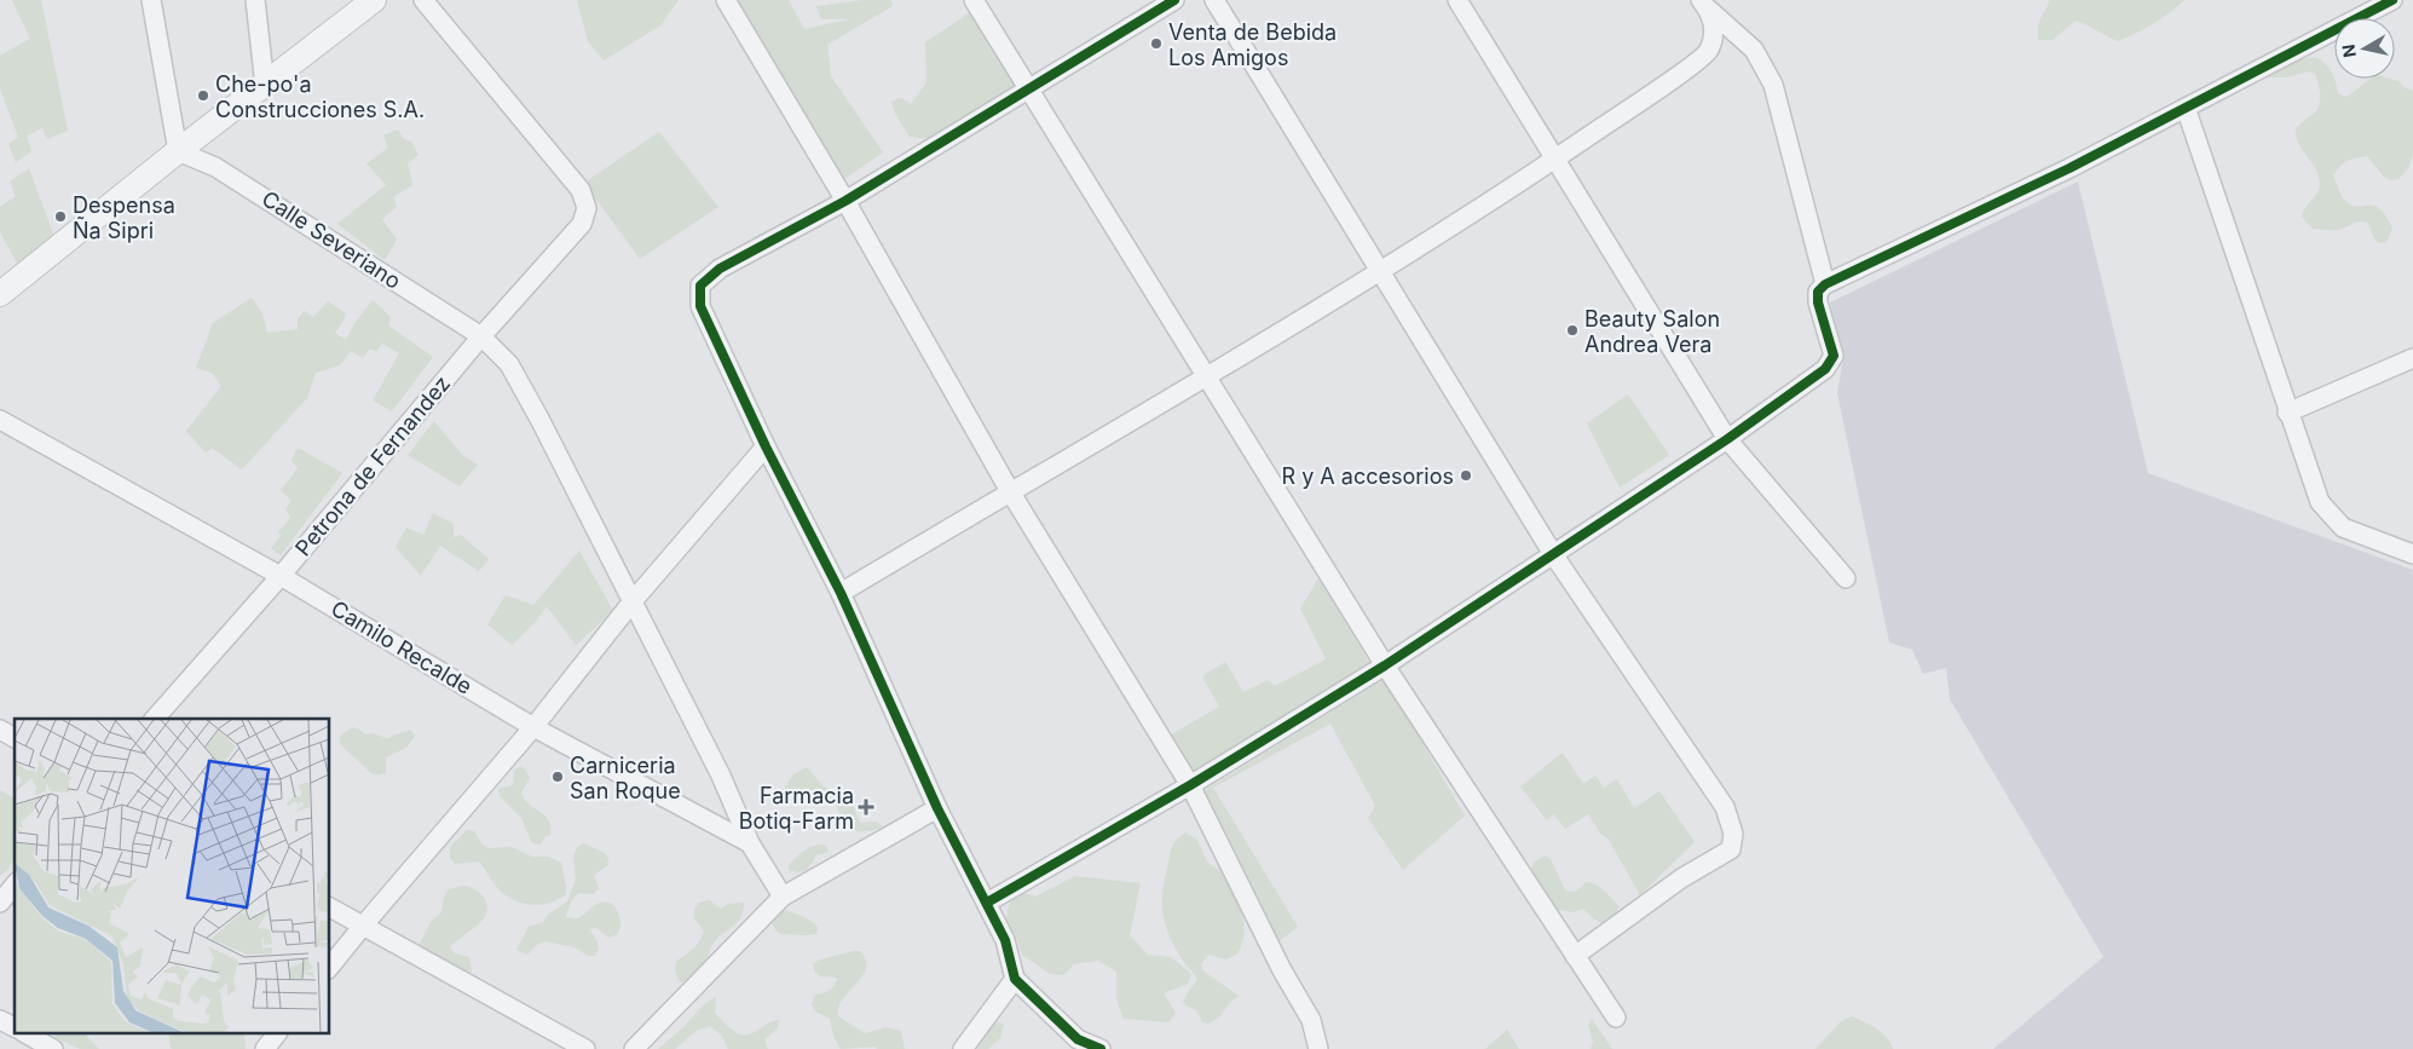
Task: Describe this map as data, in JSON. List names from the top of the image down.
{
  "streets": {
    "street": ["Calle Severiano", "Petrona de Fernandez", "Camilo Recalde"]
  },
  "crossings": [
    ["Calle Severiano", "Petrona de Fernandez"],
    ["Calle Severiano", "Camilo Recalde"],
    ["Petrona de Fernandez", "Camilo Recalde"]
  ],
  "places": {
    "other": [
      "Venta de Bebida Los Amigos",
      "Che-po'a Construcciones S.A.",
      "Despensa Ña Sipri",
      "Beauty Salon Andrea Vera",
      "R y A accesorios",
      "Carniceria San Roque"
    ],
    "health": ["Farmacia Botiq-Farm"]
  },
  "north": "left"
}
